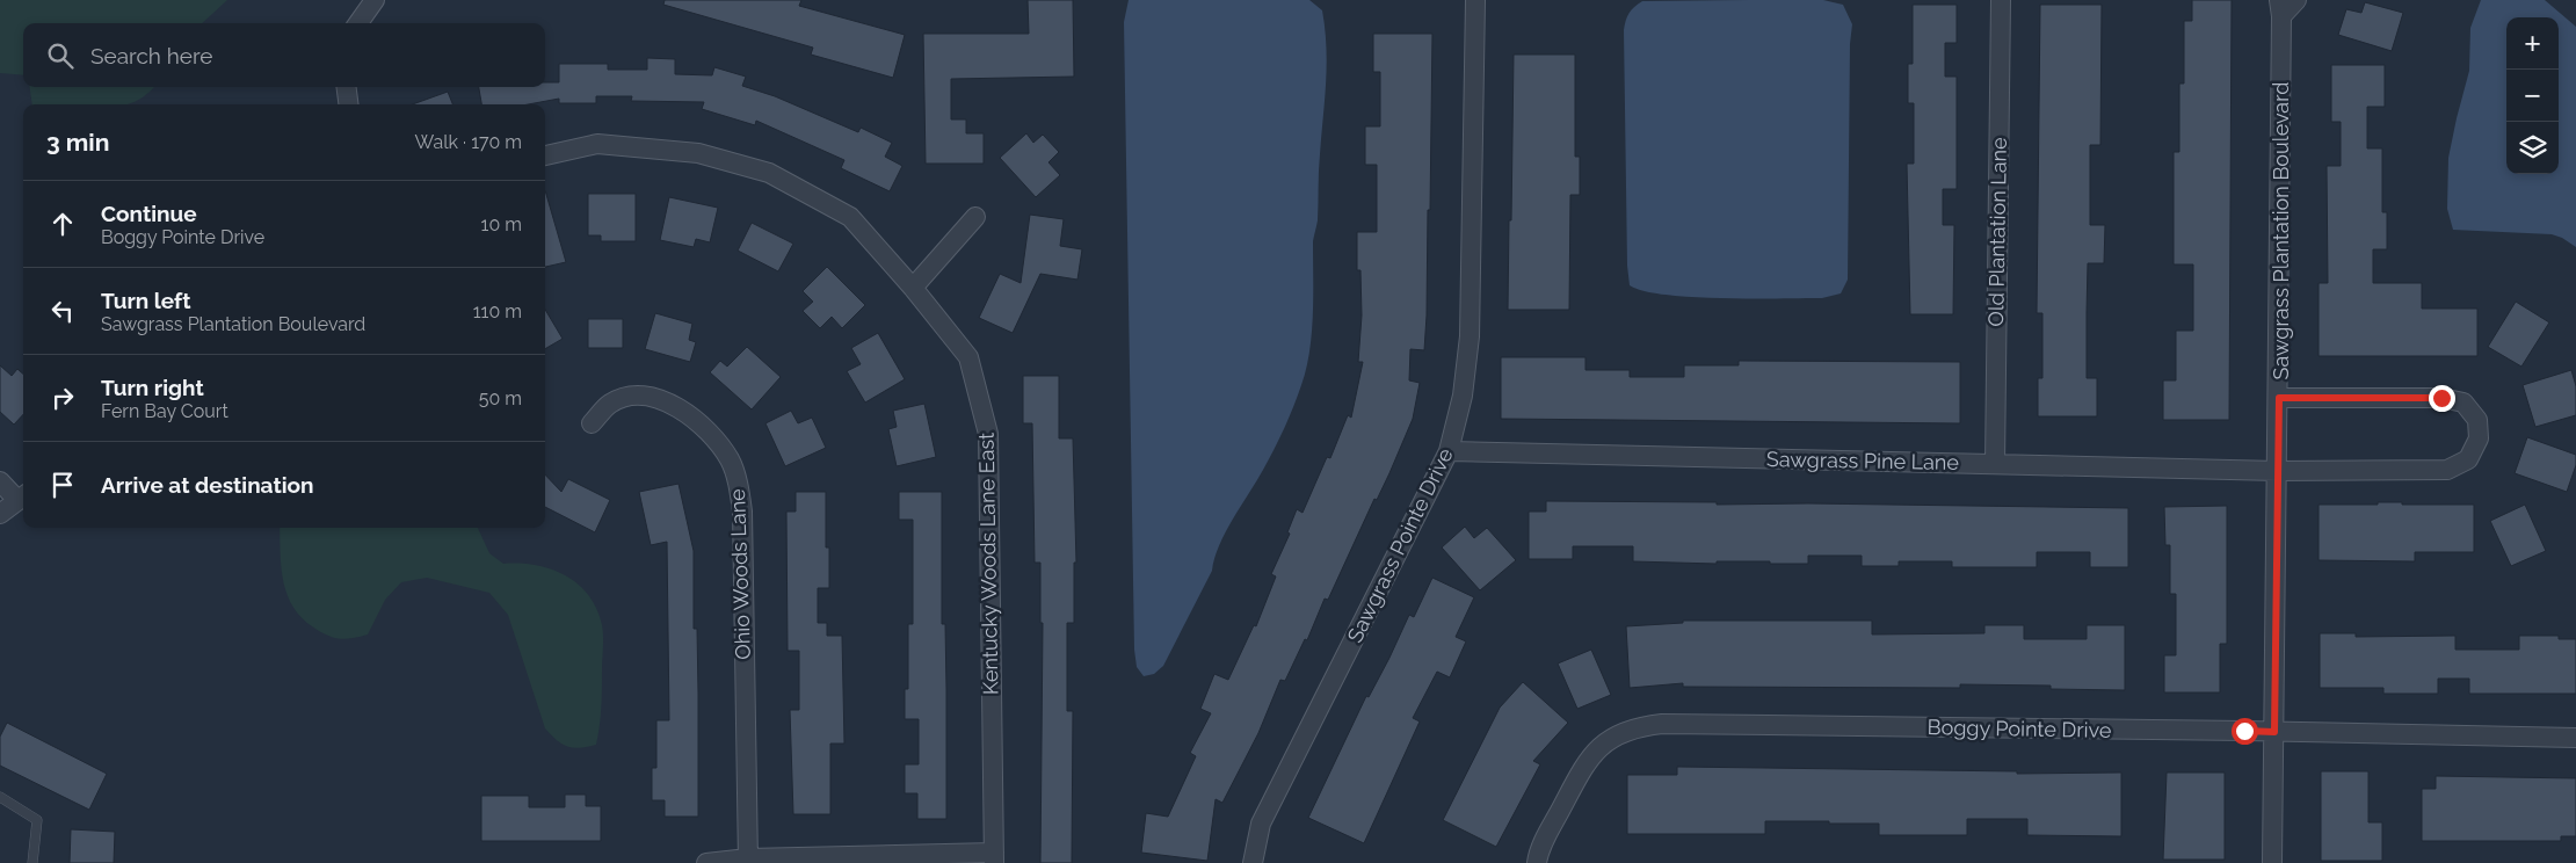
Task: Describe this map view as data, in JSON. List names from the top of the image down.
{
  "streets": {
    "street": [
      "Sawgrass Plantation Boulevard",
      "Old Plantation Lane",
      "Sawgrass Pine Lane",
      "Sawgrass Pointe Drive",
      "Kentucky Woods Lane East",
      "Ohio Woods Lane",
      "Boggy Pointe Drive"
    ]
  },
  "crossings": [
    ["Sawgrass Plantation Boulevard", "Sawgrass Pine Lane"],
    ["Sawgrass Plantation Boulevard", "Boggy Pointe Drive"],
    ["Old Plantation Lane", "Sawgrass Pine Lane"],
    ["Sawgrass Pine Lane", "Sawgrass Pointe Drive"]
  ],
  "page": {
    "map_buttons": ["+", "−"],
    "search": "Search here",
    "heading": ["3 min", "Walk · 170 m"],
    "list": [
      ["Continue", "Boggy Pointe Drive", "10 m"],
      ["Turn left", "Sawgrass Plantation Boulevard", "110 m"],
      ["Turn right", "Fern Bay Court", "50 m"],
      "Arrive at destination"
    ]
  }
}
